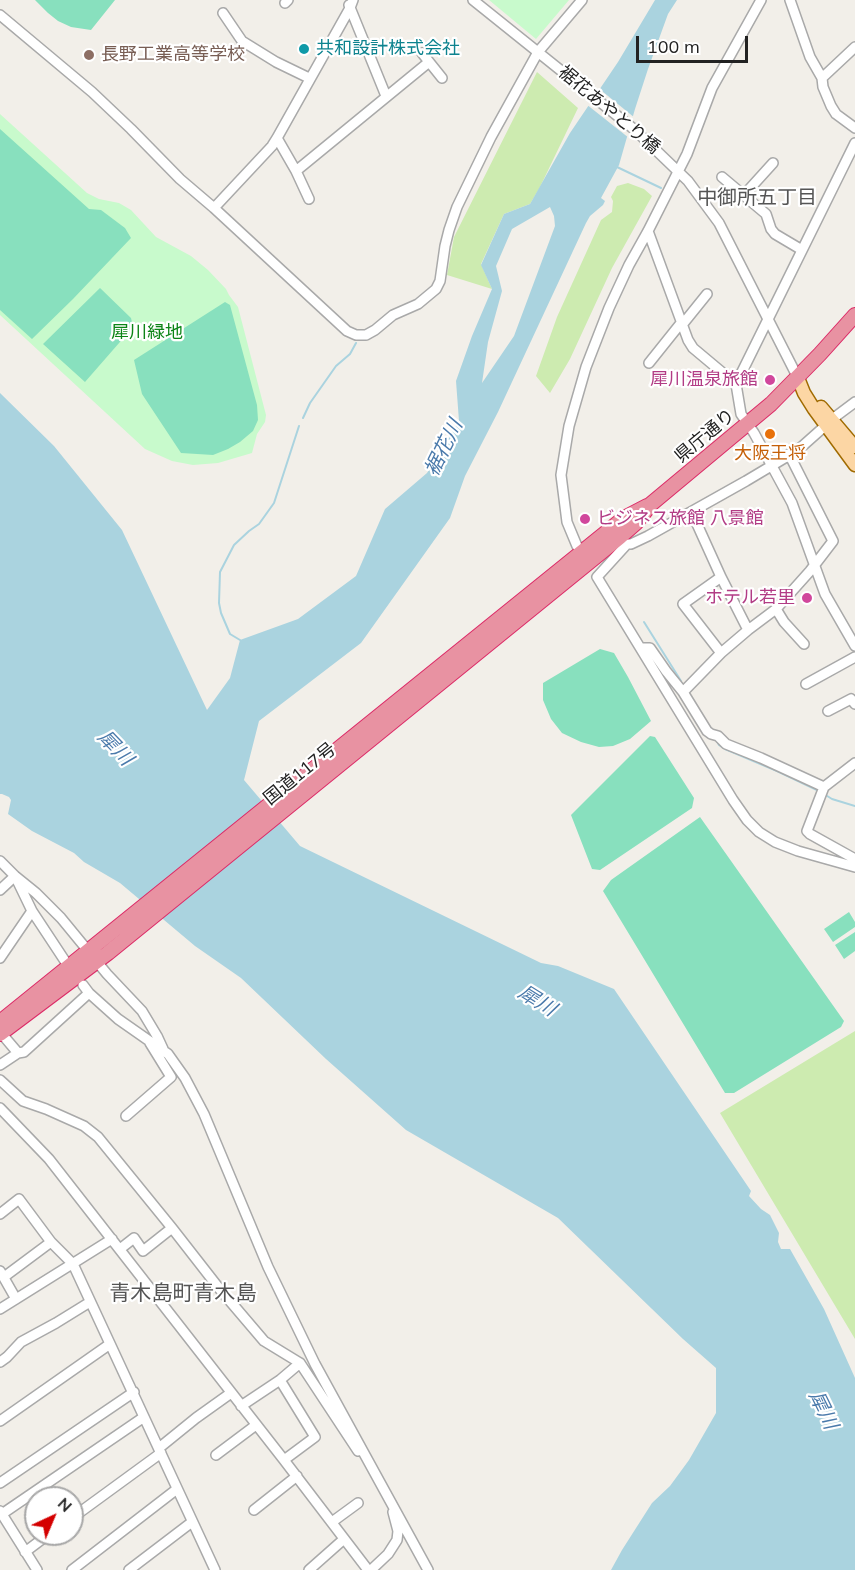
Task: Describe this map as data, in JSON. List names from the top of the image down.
{
  "streets": {
    "highway": ["県庁通り", "国道117号"],
    "street": ["裾花あやとり橋"]
  },
  "crossings": [
    ["裾花あやとり橋", "県庁通り"],
    ["県庁通り", "国道117号"]
  ],
  "districts": ["中御所五丁目", "青木島町青木島"],
  "water": ["裾花川", "犀川"],
  "parks": ["犀川緑地"],
  "places": [
    "共和設計株式会社",
    "長野工業高等学校",
    "犀川温泉旅館",
    "大阪王将",
    "ビジネス旅館 八景館",
    "ホテル若里"
  ],
  "scale_bar": "100 m",
  "north": "top right"
}
